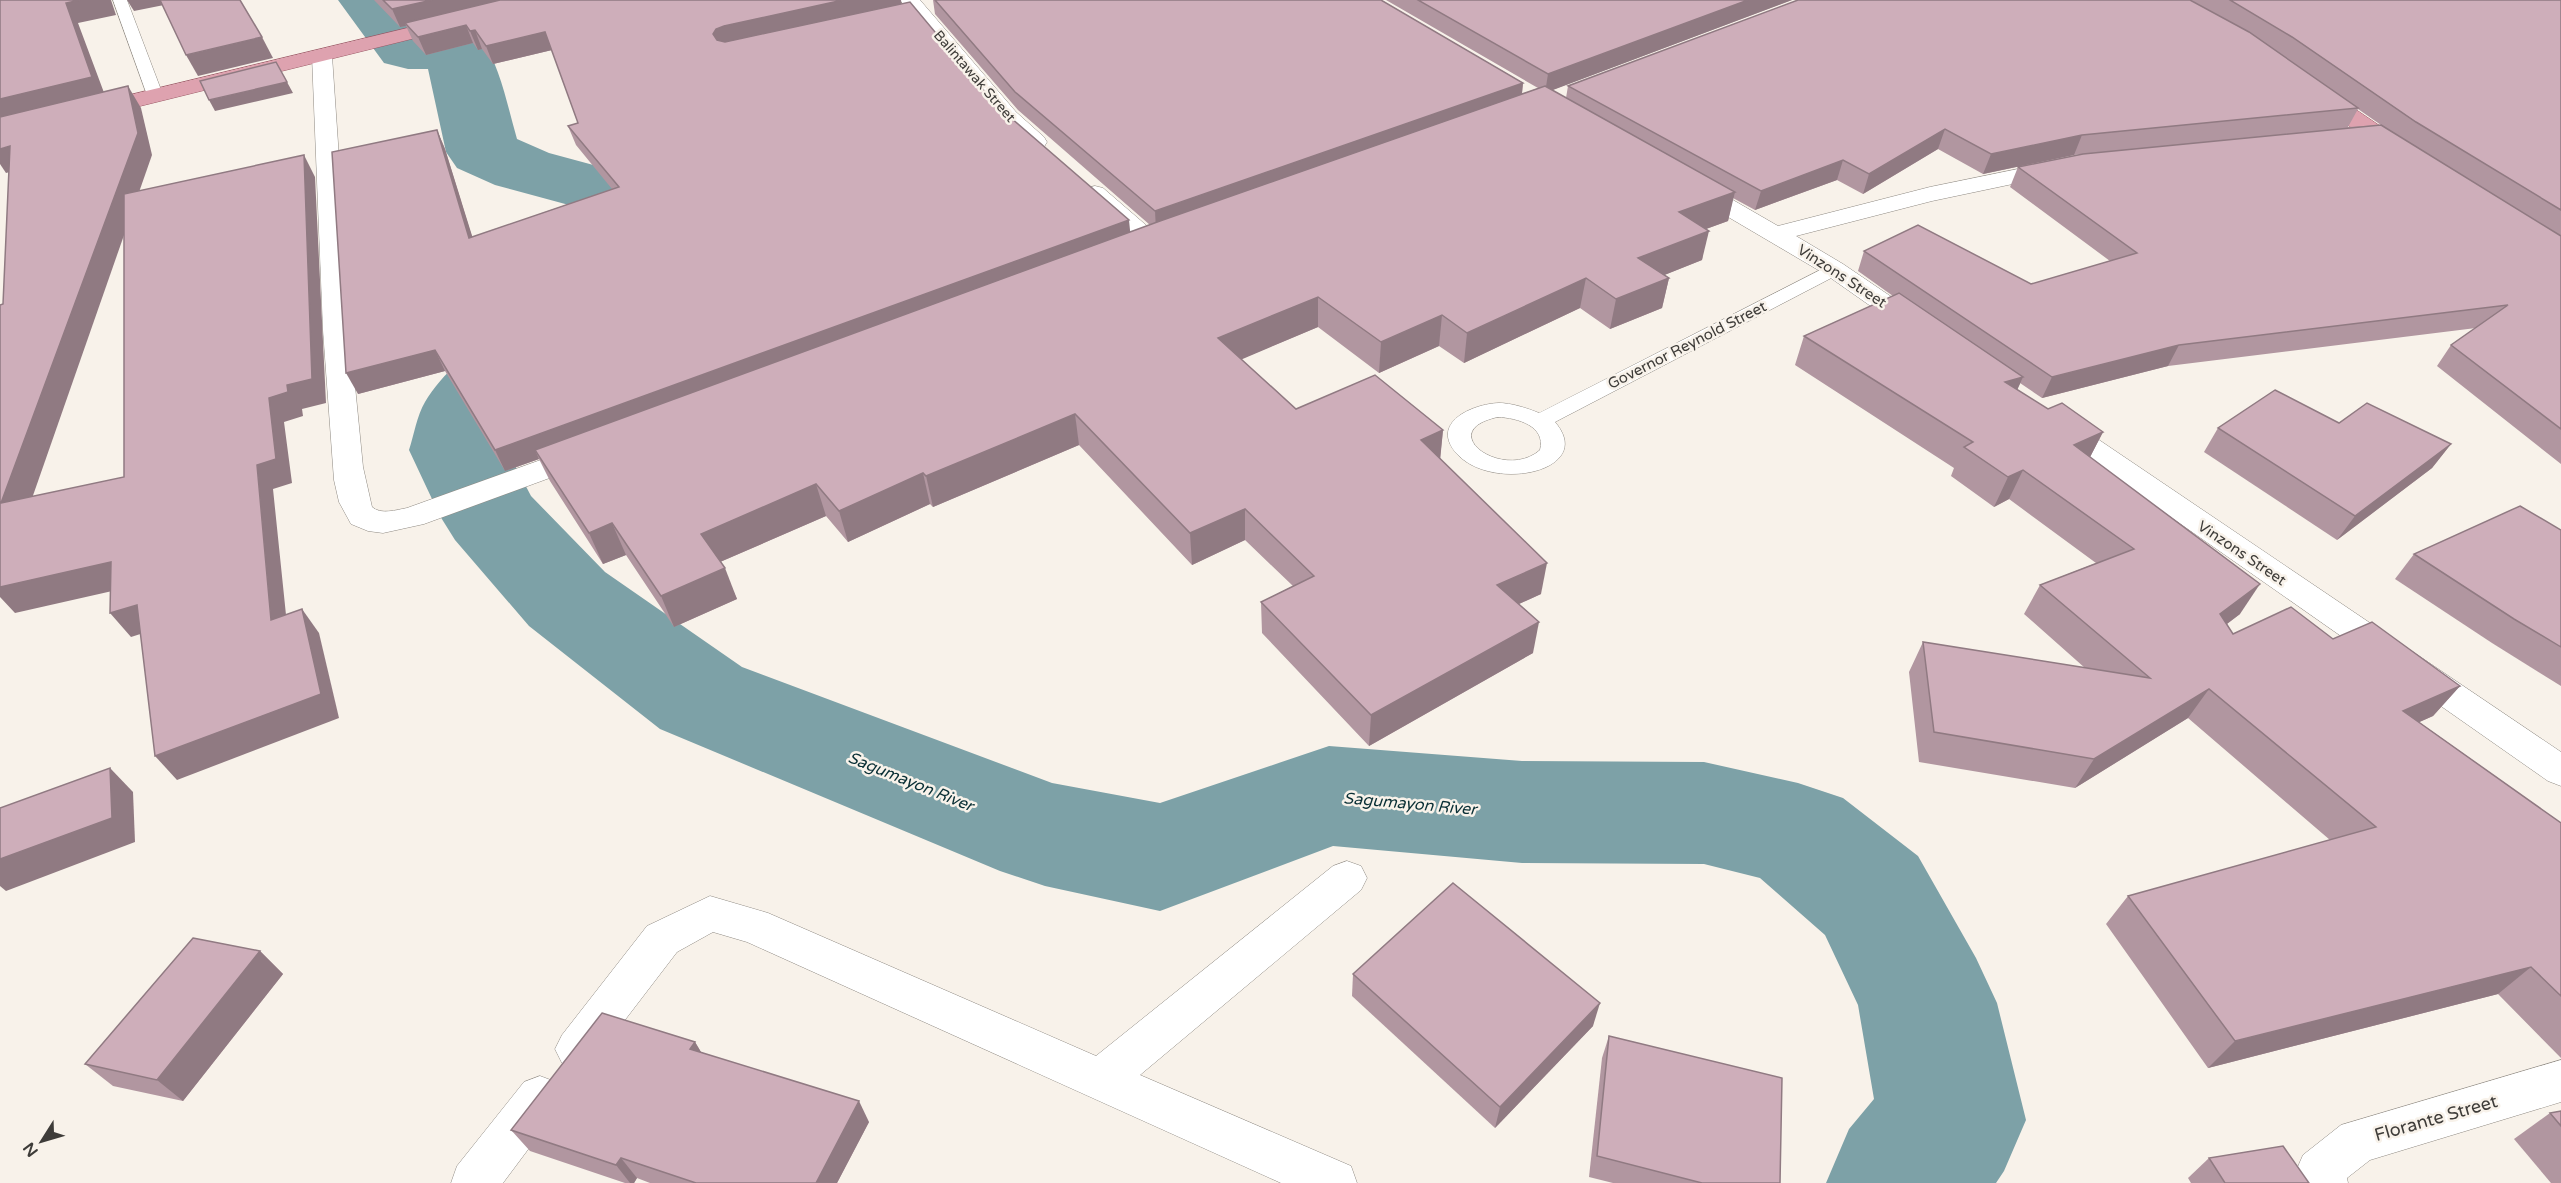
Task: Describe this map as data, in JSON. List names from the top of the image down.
{
  "streets": {
    "street": ["Balintawak Street", "Vinzons Street", "Florante Street"],
    "lane": ["Governor Reynold Street"]
  },
  "crossings": [
    ["Vinzons Street", "Governor Reynold Street"]
  ],
  "water": ["Sagumayon River"],
  "north": "bottom left"
}
